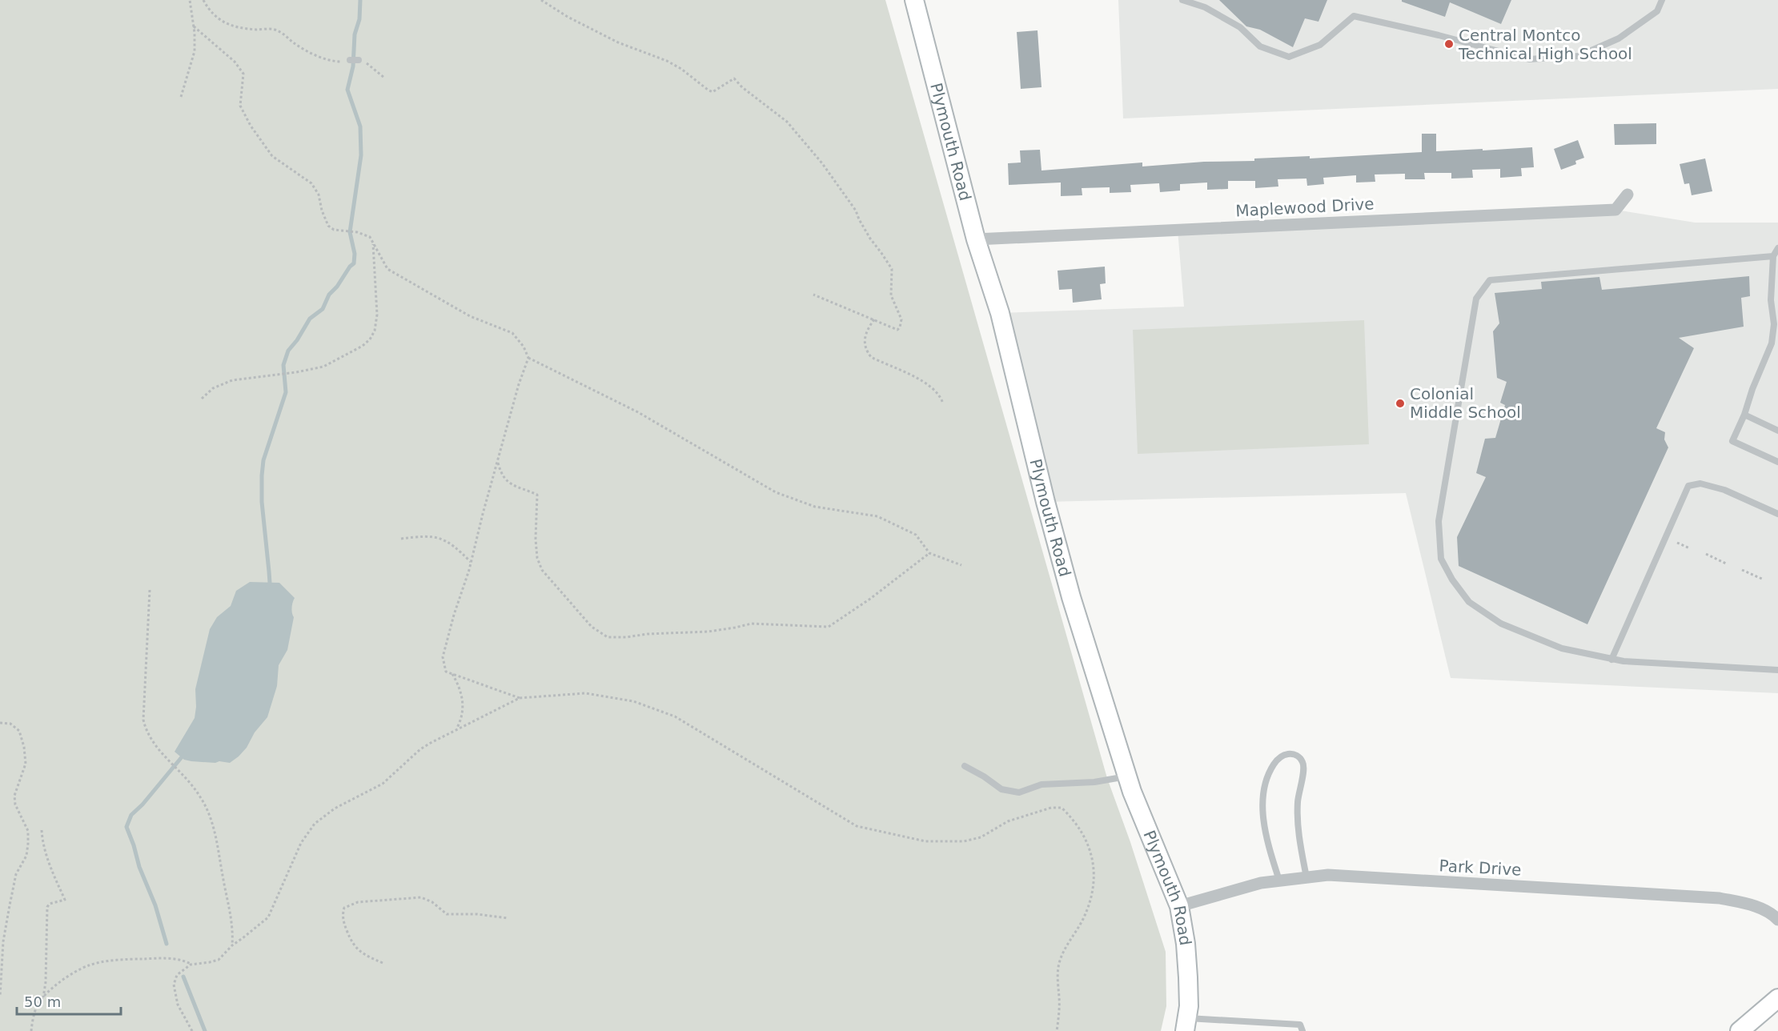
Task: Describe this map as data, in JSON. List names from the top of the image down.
{
  "streets": {
    "street": ["Plymouth Road", "Maplewood Drive", "Park Drive"]
  },
  "crossings": [
    ["Plymouth Road", "Maplewood Drive"],
    ["Plymouth Road", "Park Drive"]
  ],
  "places": ["Central Montco Technical High School", "Colonial Middle School"],
  "scale_bar": "50 m"
}
